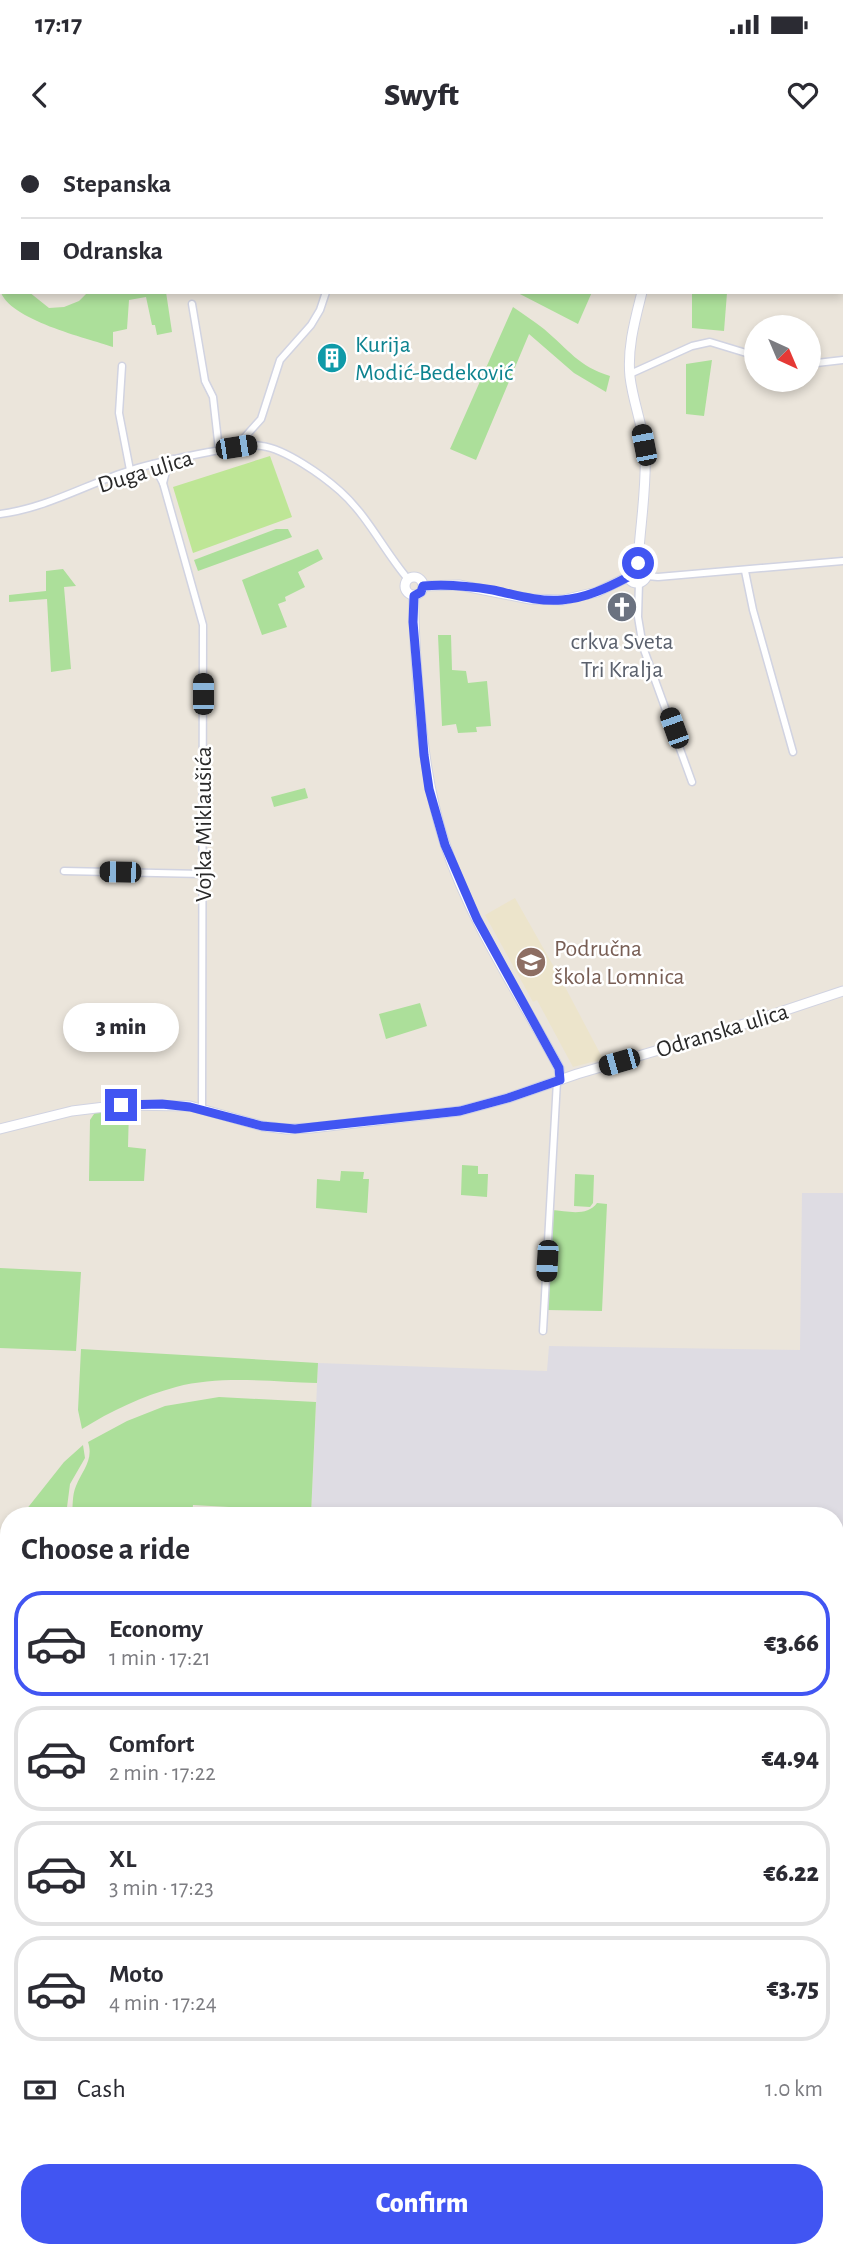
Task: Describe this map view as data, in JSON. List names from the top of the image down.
{
  "streets": {
    "street": ["Duga ulica", "Vojka Miklaušića", "Odranska ulica"]
  },
  "crossings": [
    ["Duga ulica", "Vojka Miklaušića"],
    ["Vojka Miklaušića", "Odranska ulica"]
  ],
  "places": {
    "building": ["Kurija Modić-Bedeković"],
    "church": ["crkva Sveta Tri Kralja"],
    "school or university": ["Područna škola Lomnica"]
  },
  "north": "bottom right",
  "page": {
    "status": "17:17",
    "header": "Swyft",
    "banner": ["Stepanska", "Odranska"],
    "bubble": "3 min",
    "heading": "Choose a ride",
    "list": [
      {
        "name": "Economy",
        "note": "1 min · 17:21",
        "value": "€3.66"
      },
      {
        "name": "Comfort",
        "note": "2 min · 17:22",
        "value": "€4.94"
      },
      {
        "name": "XL",
        "note": "3 min · 17:23",
        "value": "€6.22"
      },
      {
        "name": "Moto",
        "note": "4 min · 17:24",
        "value": "€3.75"
      }
    ],
    "pay": ["Cash", "1.0 km"],
    "buttons": "Confirm"
  }
}
